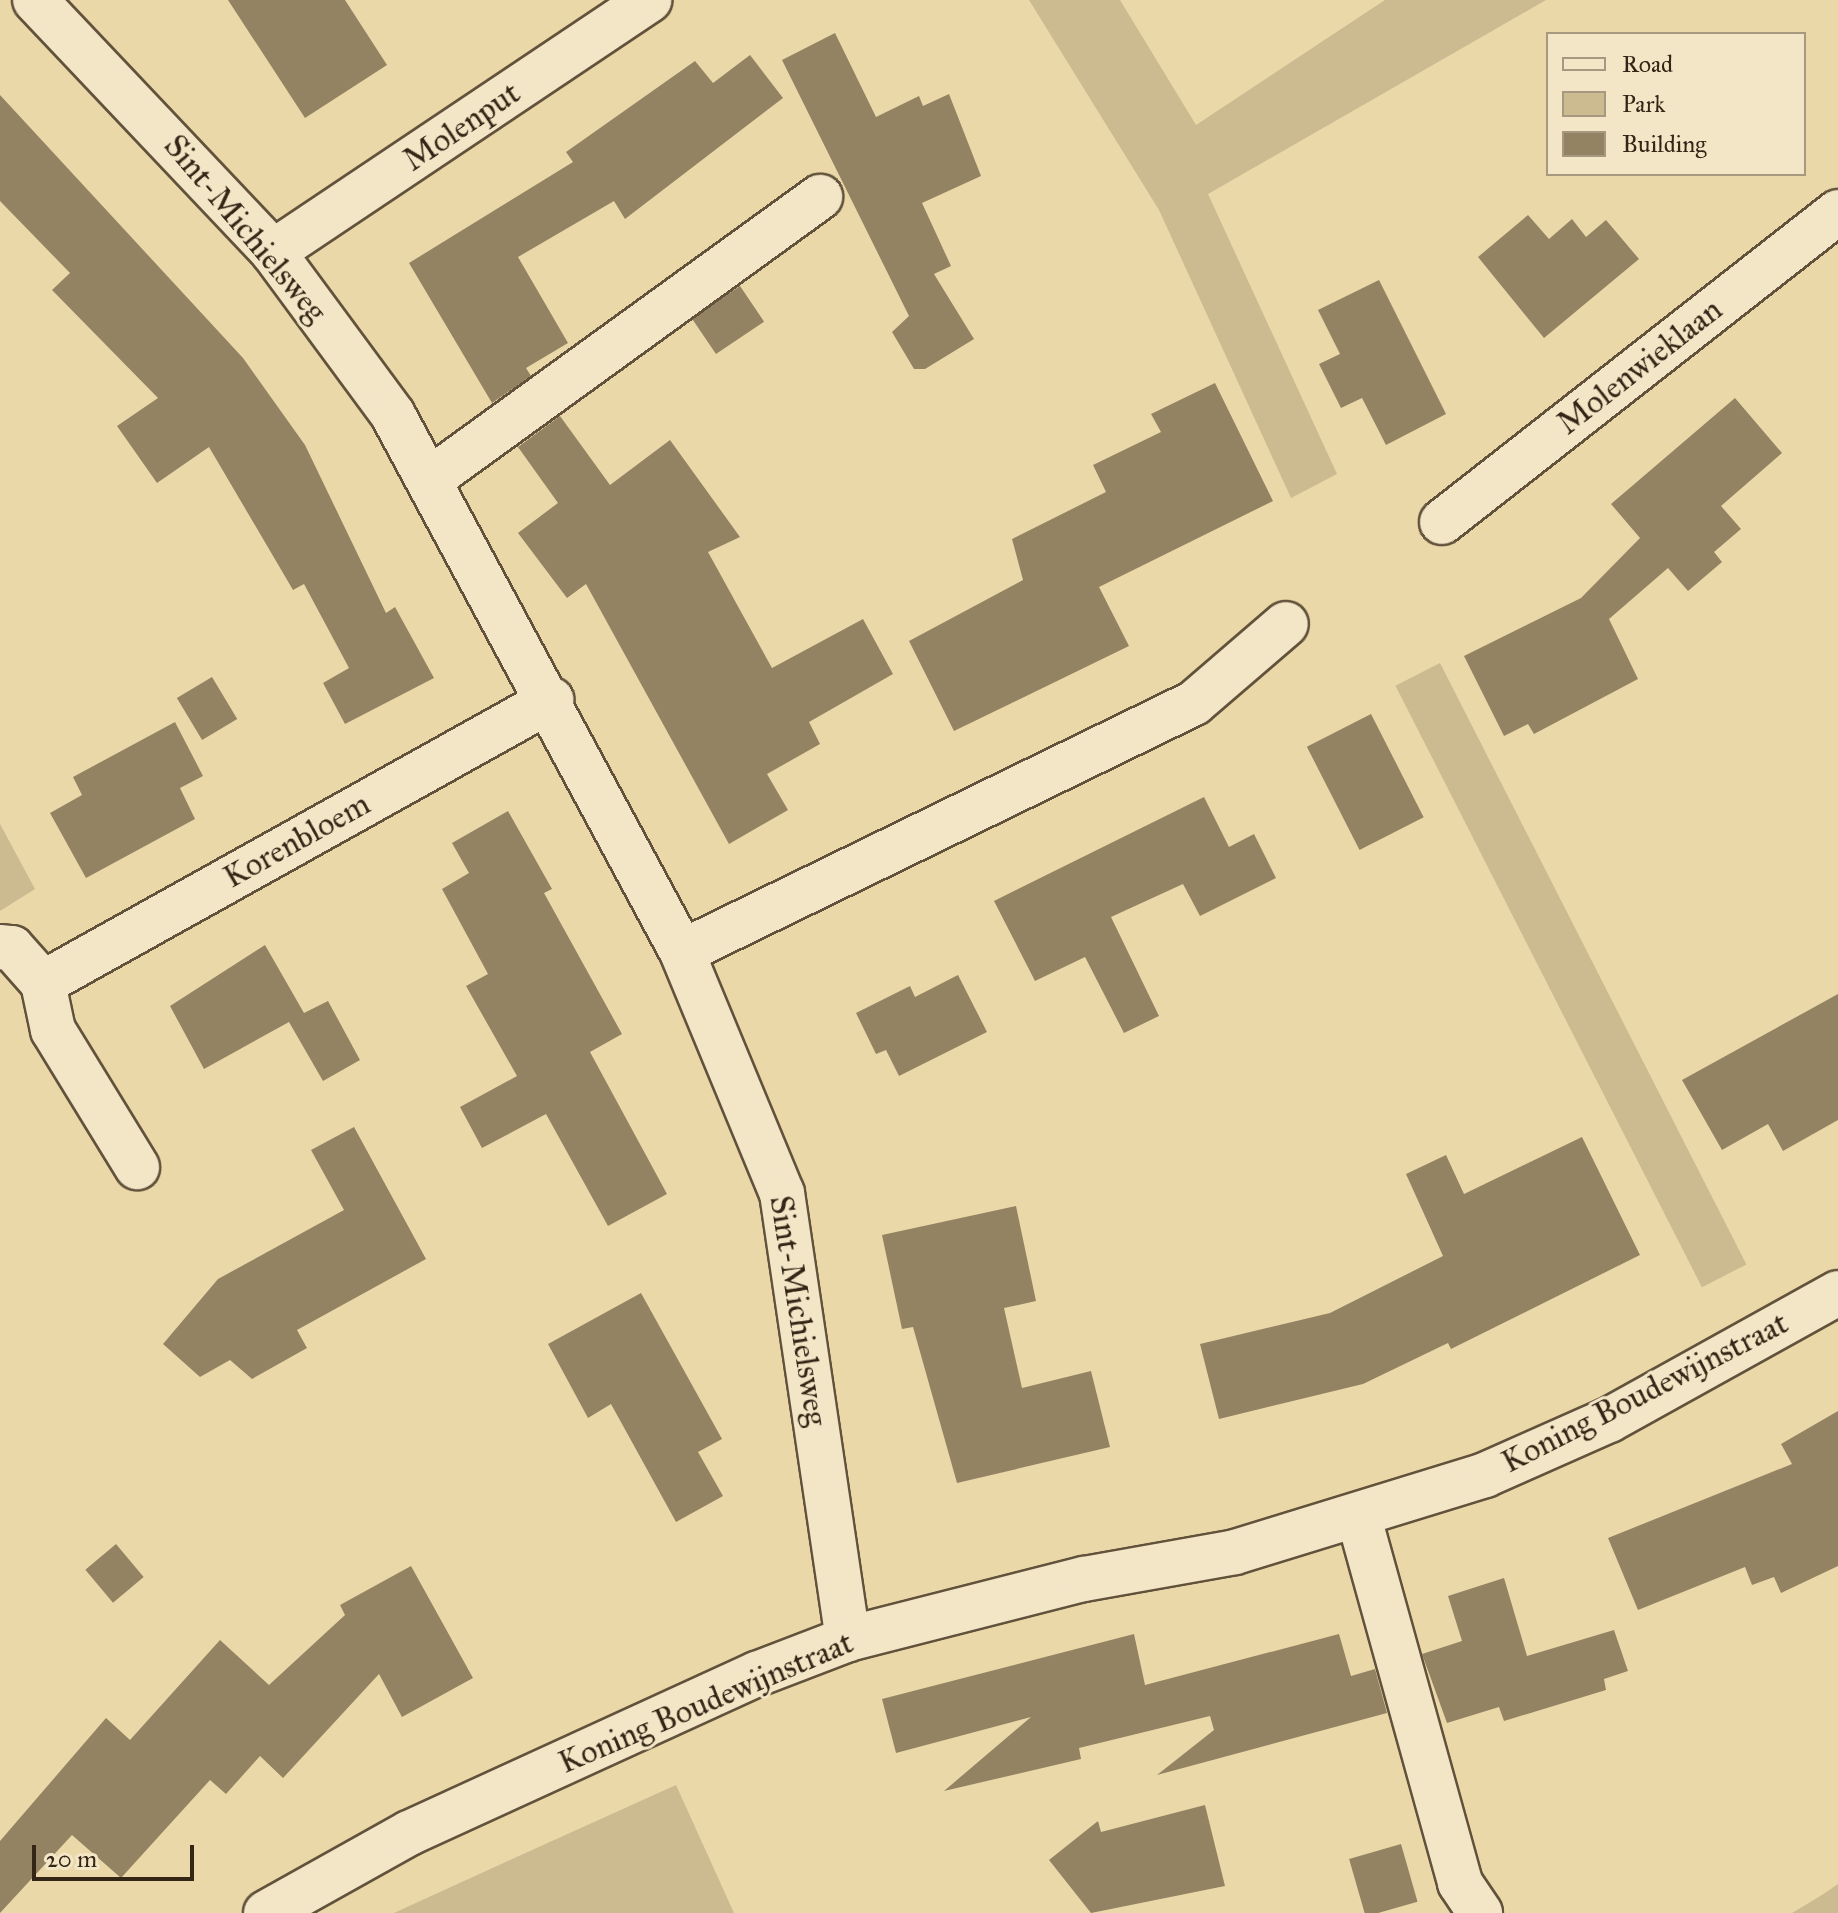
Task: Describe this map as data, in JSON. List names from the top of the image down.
{
  "streets": {
    "street": [
      "Molenput",
      "Sint-Michielsweg",
      "Molenwieklaan",
      "Korenbloem",
      "Koning Boudewijnstraat"
    ]
  },
  "crossings": [
    ["Molenput", "Sint-Michielsweg"],
    ["Sint-Michielsweg", "Korenbloem"],
    ["Sint-Michielsweg", "Koning Boudewijnstraat"]
  ],
  "legend": ["Road", "Park", "Building"],
  "scale_bar": "20 m"
}
